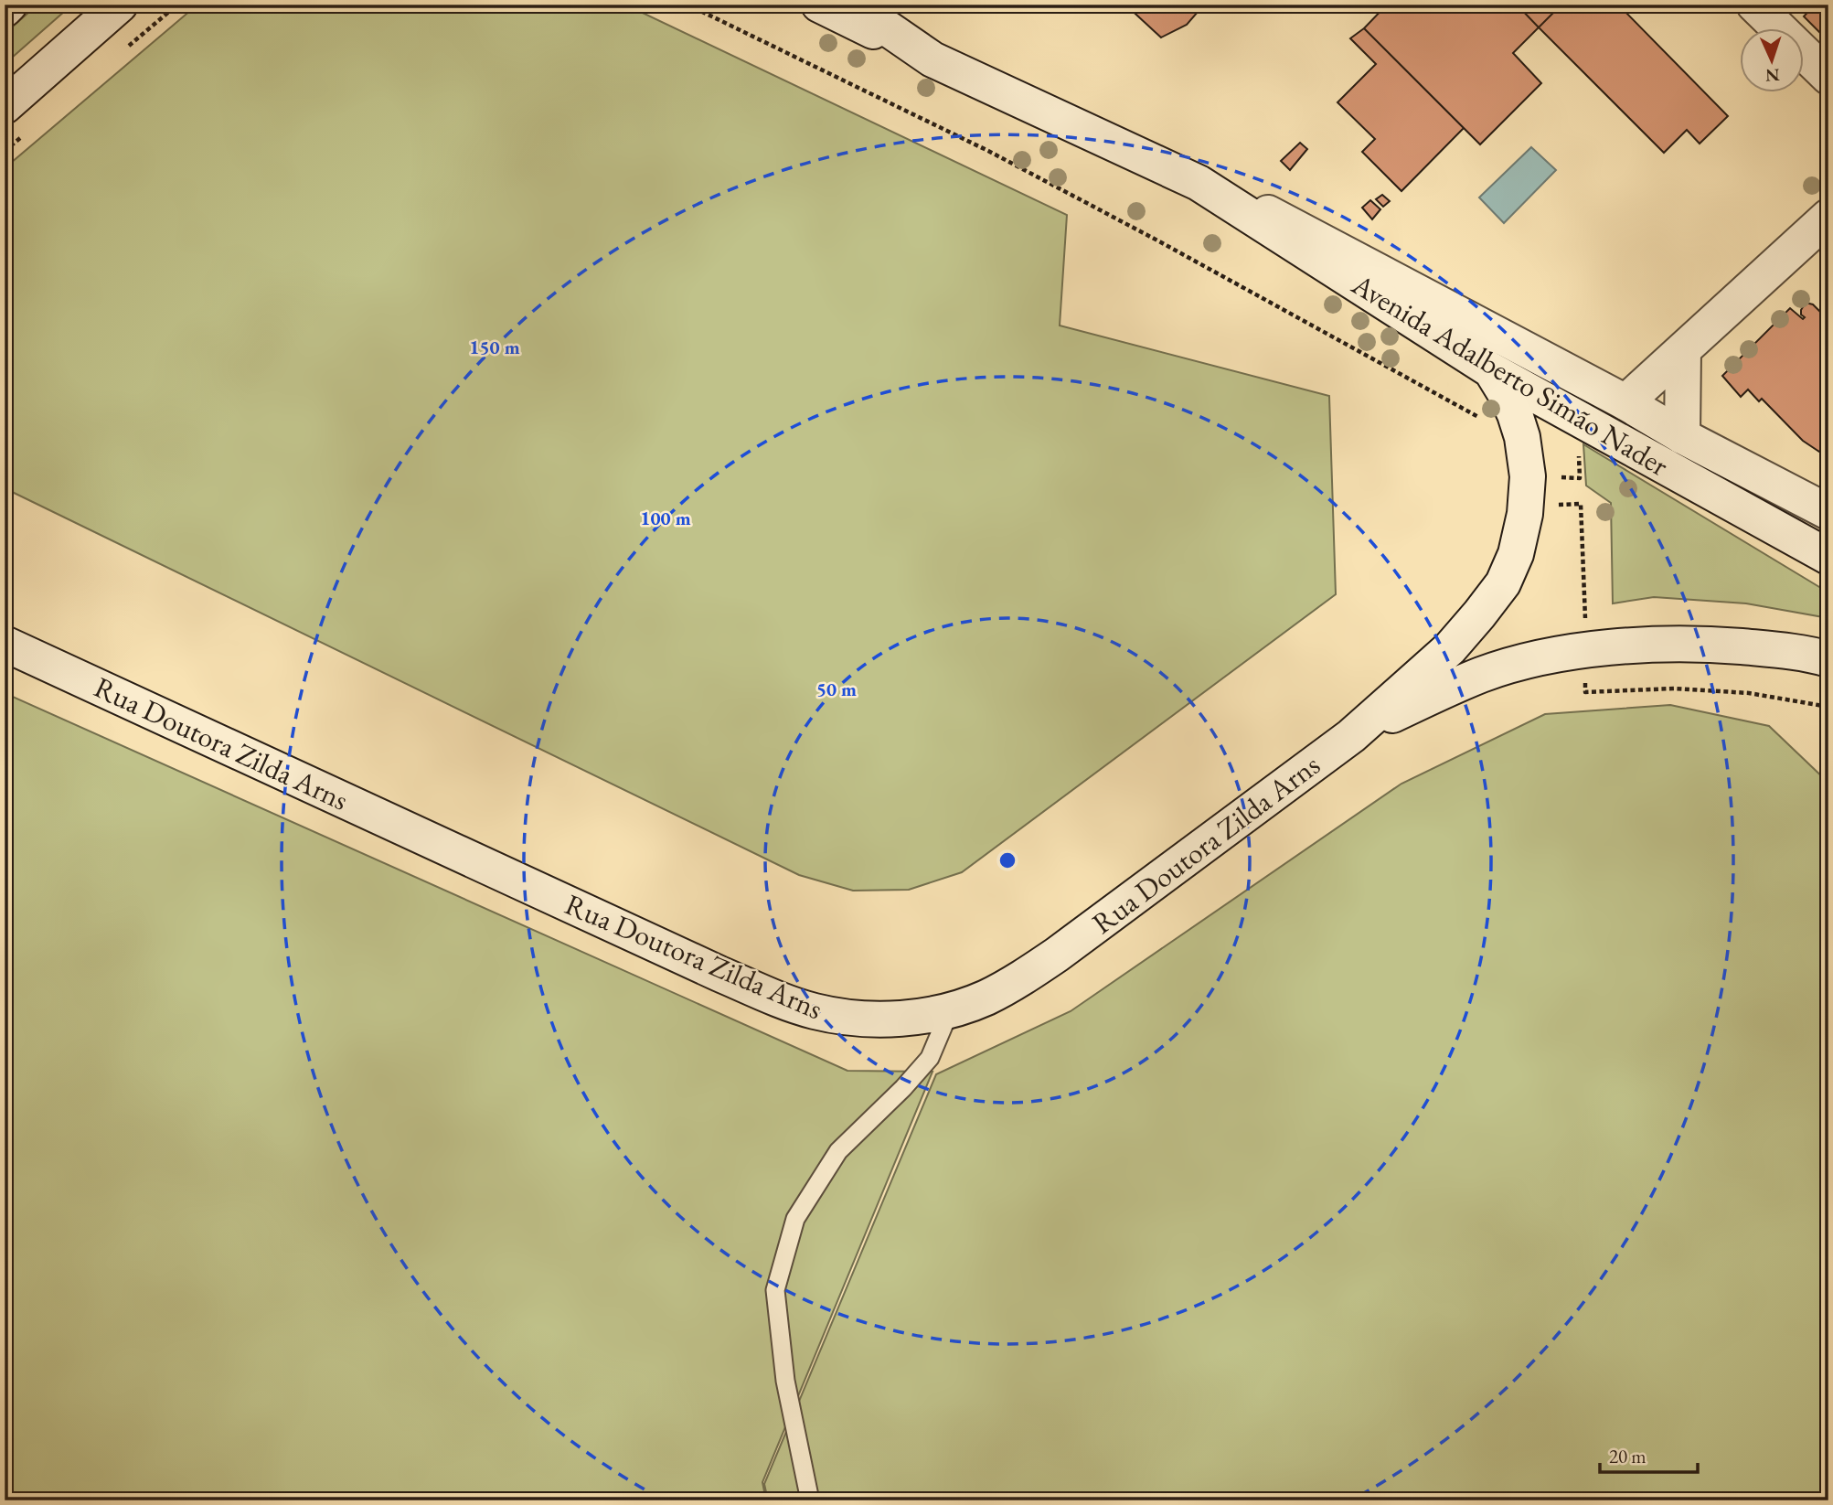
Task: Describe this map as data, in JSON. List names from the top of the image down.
{
  "streets": {
    "main road": ["Avenida Adalberto Simão Nader", "Rua Doutora Zilda Arns"]
  },
  "scale_bar": "20 m",
  "north": "bottom",
  "rings": ["150 m", "100 m", "50 m"]
}
